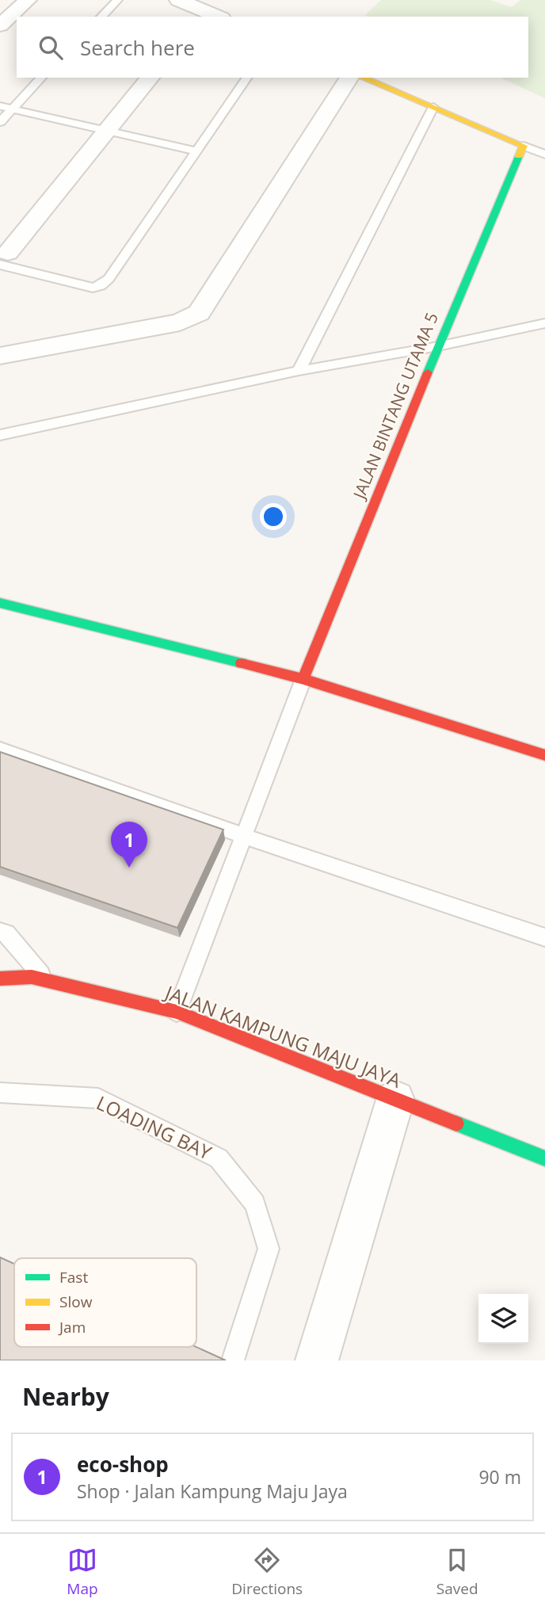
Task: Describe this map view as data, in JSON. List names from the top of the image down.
{
  "streets": {
    "street": ["JALAN BINTANG UTAMA 5", "JALAN KAMPUNG MAJU JAYA"],
    "lane": ["LOADING BAY"]
  },
  "legend": ["Fast", "Slow", "Jam"],
  "page": {
    "search": "Search here",
    "pins": "1",
    "heading": "Nearby",
    "list": [
      {
        "mark": "1",
        "name": "eco-shop",
        "note": "Shop · Jalan Kampung Maju Jaya",
        "value": "90 m"
      }
    ],
    "nav": ["Map", "Directions", "Saved"]
  }
}
